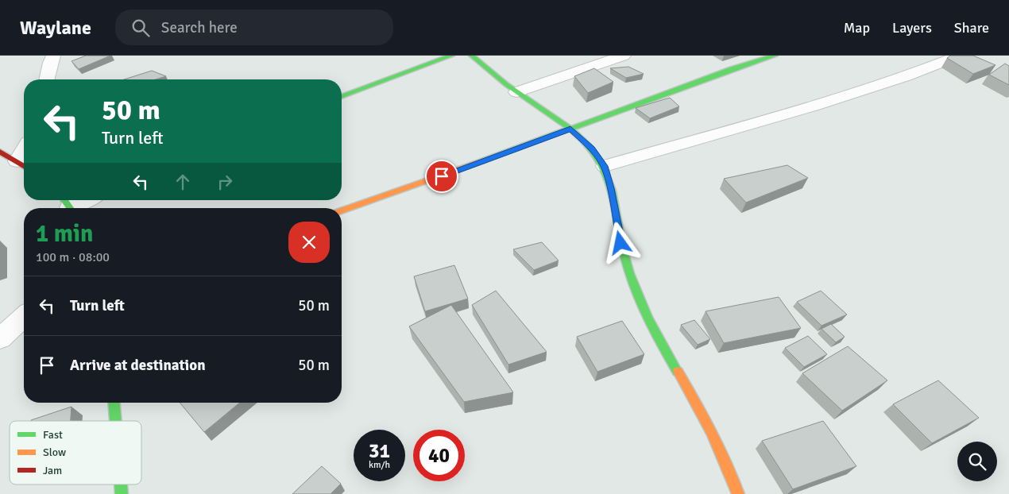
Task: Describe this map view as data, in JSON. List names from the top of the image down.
{
  "legend": ["Fast", "Slow", "Jam"],
  "page": {
    "header": "Waylane",
    "search": "Search here",
    "nav": ["Map", "Layers", "Share"],
    "turn": ["50 m", "Turn left"],
    "heading": ["1 min", "100 m · 08:00"],
    "list": [
      {
        "name": "Turn left",
        "value": "50 m"
      },
      {
        "name": "Arrive at destination",
        "value": "50 m"
      }
    ],
    "speed": "31 km/h",
    "limit": "40"
  }
}
